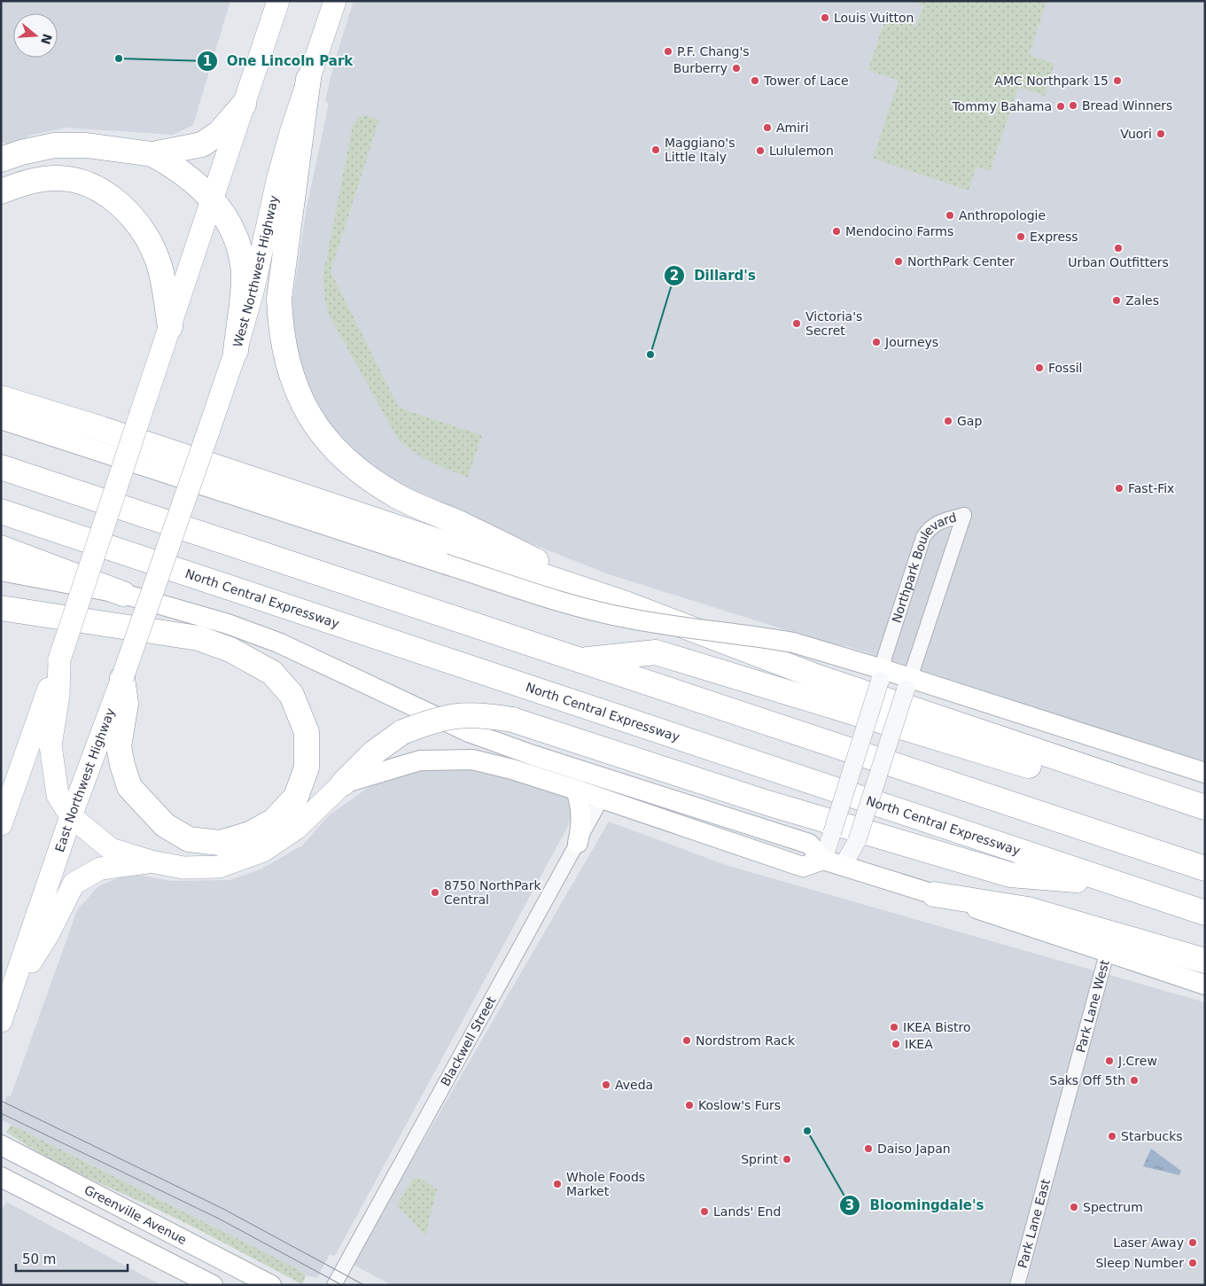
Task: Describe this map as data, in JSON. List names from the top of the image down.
{
  "streets": {
    "highway": ["North Central Expressway"],
    "main road": ["West Northwest Highway", "East Northwest Highway", "Greenville Avenue"],
    "street": [
      "Northpark Boulevard",
      "Park Lane West",
      "Blackwell Street",
      "Park Lane East"
    ]
  },
  "crossings": [
    ["West Northwest Highway", "East Northwest Highway"],
    ["Park Lane West", "Park Lane East"]
  ],
  "places": [
    "Louis Vuitton",
    "P.F. Chang's",
    "One Lincoln Park",
    "Burberry",
    "Tower of Lace",
    "AMC Northpark 15",
    "Bread Winners",
    "Tommy Bahama",
    "Amiri",
    "Vuori",
    "Maggiano's Little Italy",
    "Lululemon",
    "Anthropologie",
    "Mendocino Farms",
    "Express",
    "Urban Outfitters",
    "NorthPark Center",
    "Zales",
    "Victoria's Secret",
    "Journeys",
    "Dillard's",
    "Fossil",
    "Gap",
    "Fast-Fix",
    "8750 NorthPark Central",
    "IKEA Bistro",
    "Nordstrom Rack",
    "IKEA",
    "J.Crew",
    "Saks Off 5th",
    "Aveda",
    "Koslow's Furs",
    "Bloomingdale's",
    "Starbucks",
    "Daiso Japan",
    "Sprint",
    "Whole Foods Market",
    "Spectrum",
    "Lands' End",
    "Laser Away",
    "Sleep Number"
  ],
  "scale_bar": "50 m",
  "north": "right"
}
